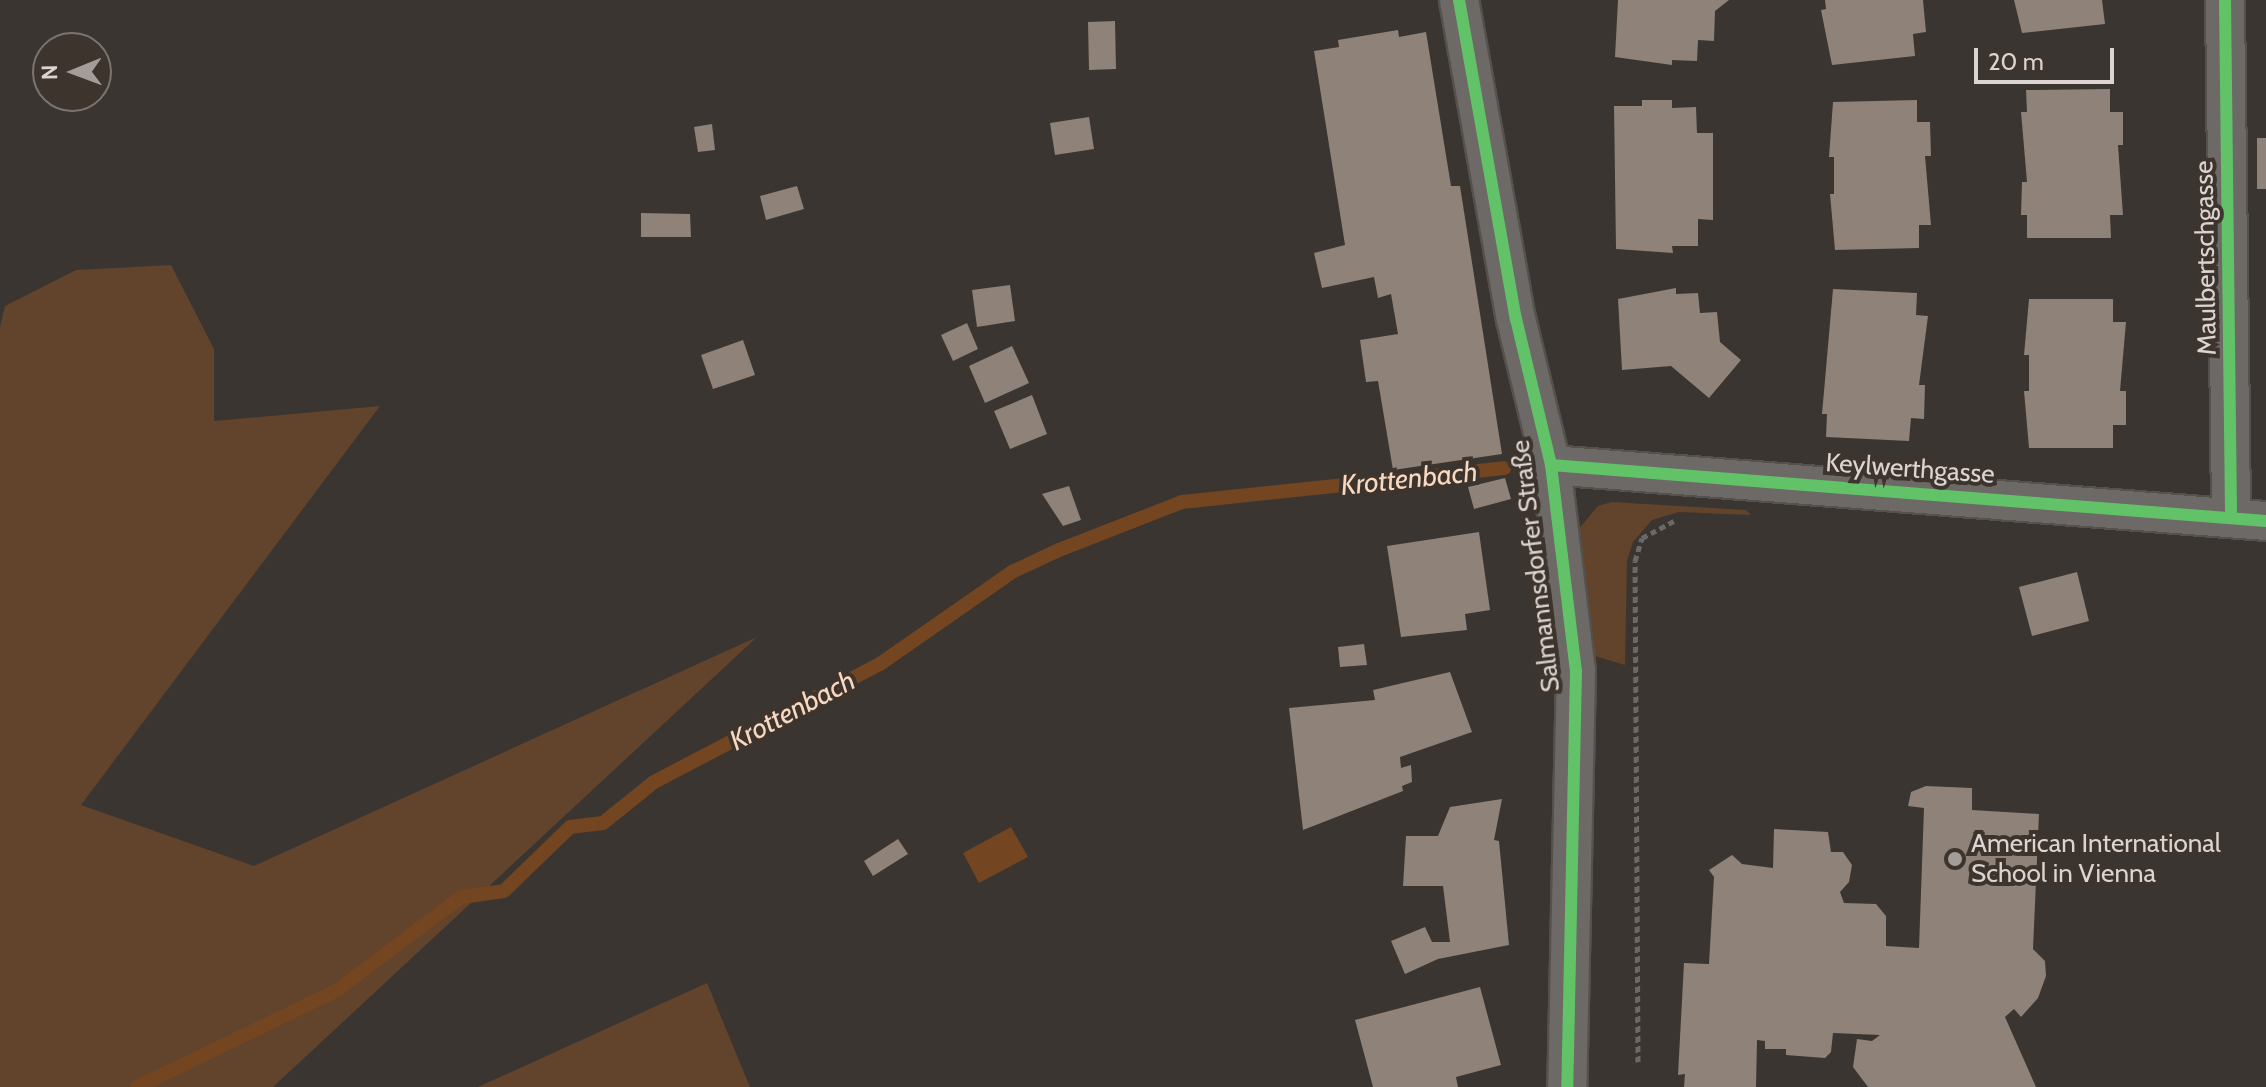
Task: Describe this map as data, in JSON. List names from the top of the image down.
{
  "streets": {
    "street": ["Maulbertschgasse", "Keylwerthgasse", "Salmannsdorfer Straße"]
  },
  "crossings": [
    ["Maulbertschgasse", "Keylwerthgasse"],
    ["Keylwerthgasse", "Salmannsdorfer Straße"]
  ],
  "water": ["Krottenbach"],
  "places": ["American International School in Vienna"],
  "scale_bar": "20 m",
  "north": "left"
}
